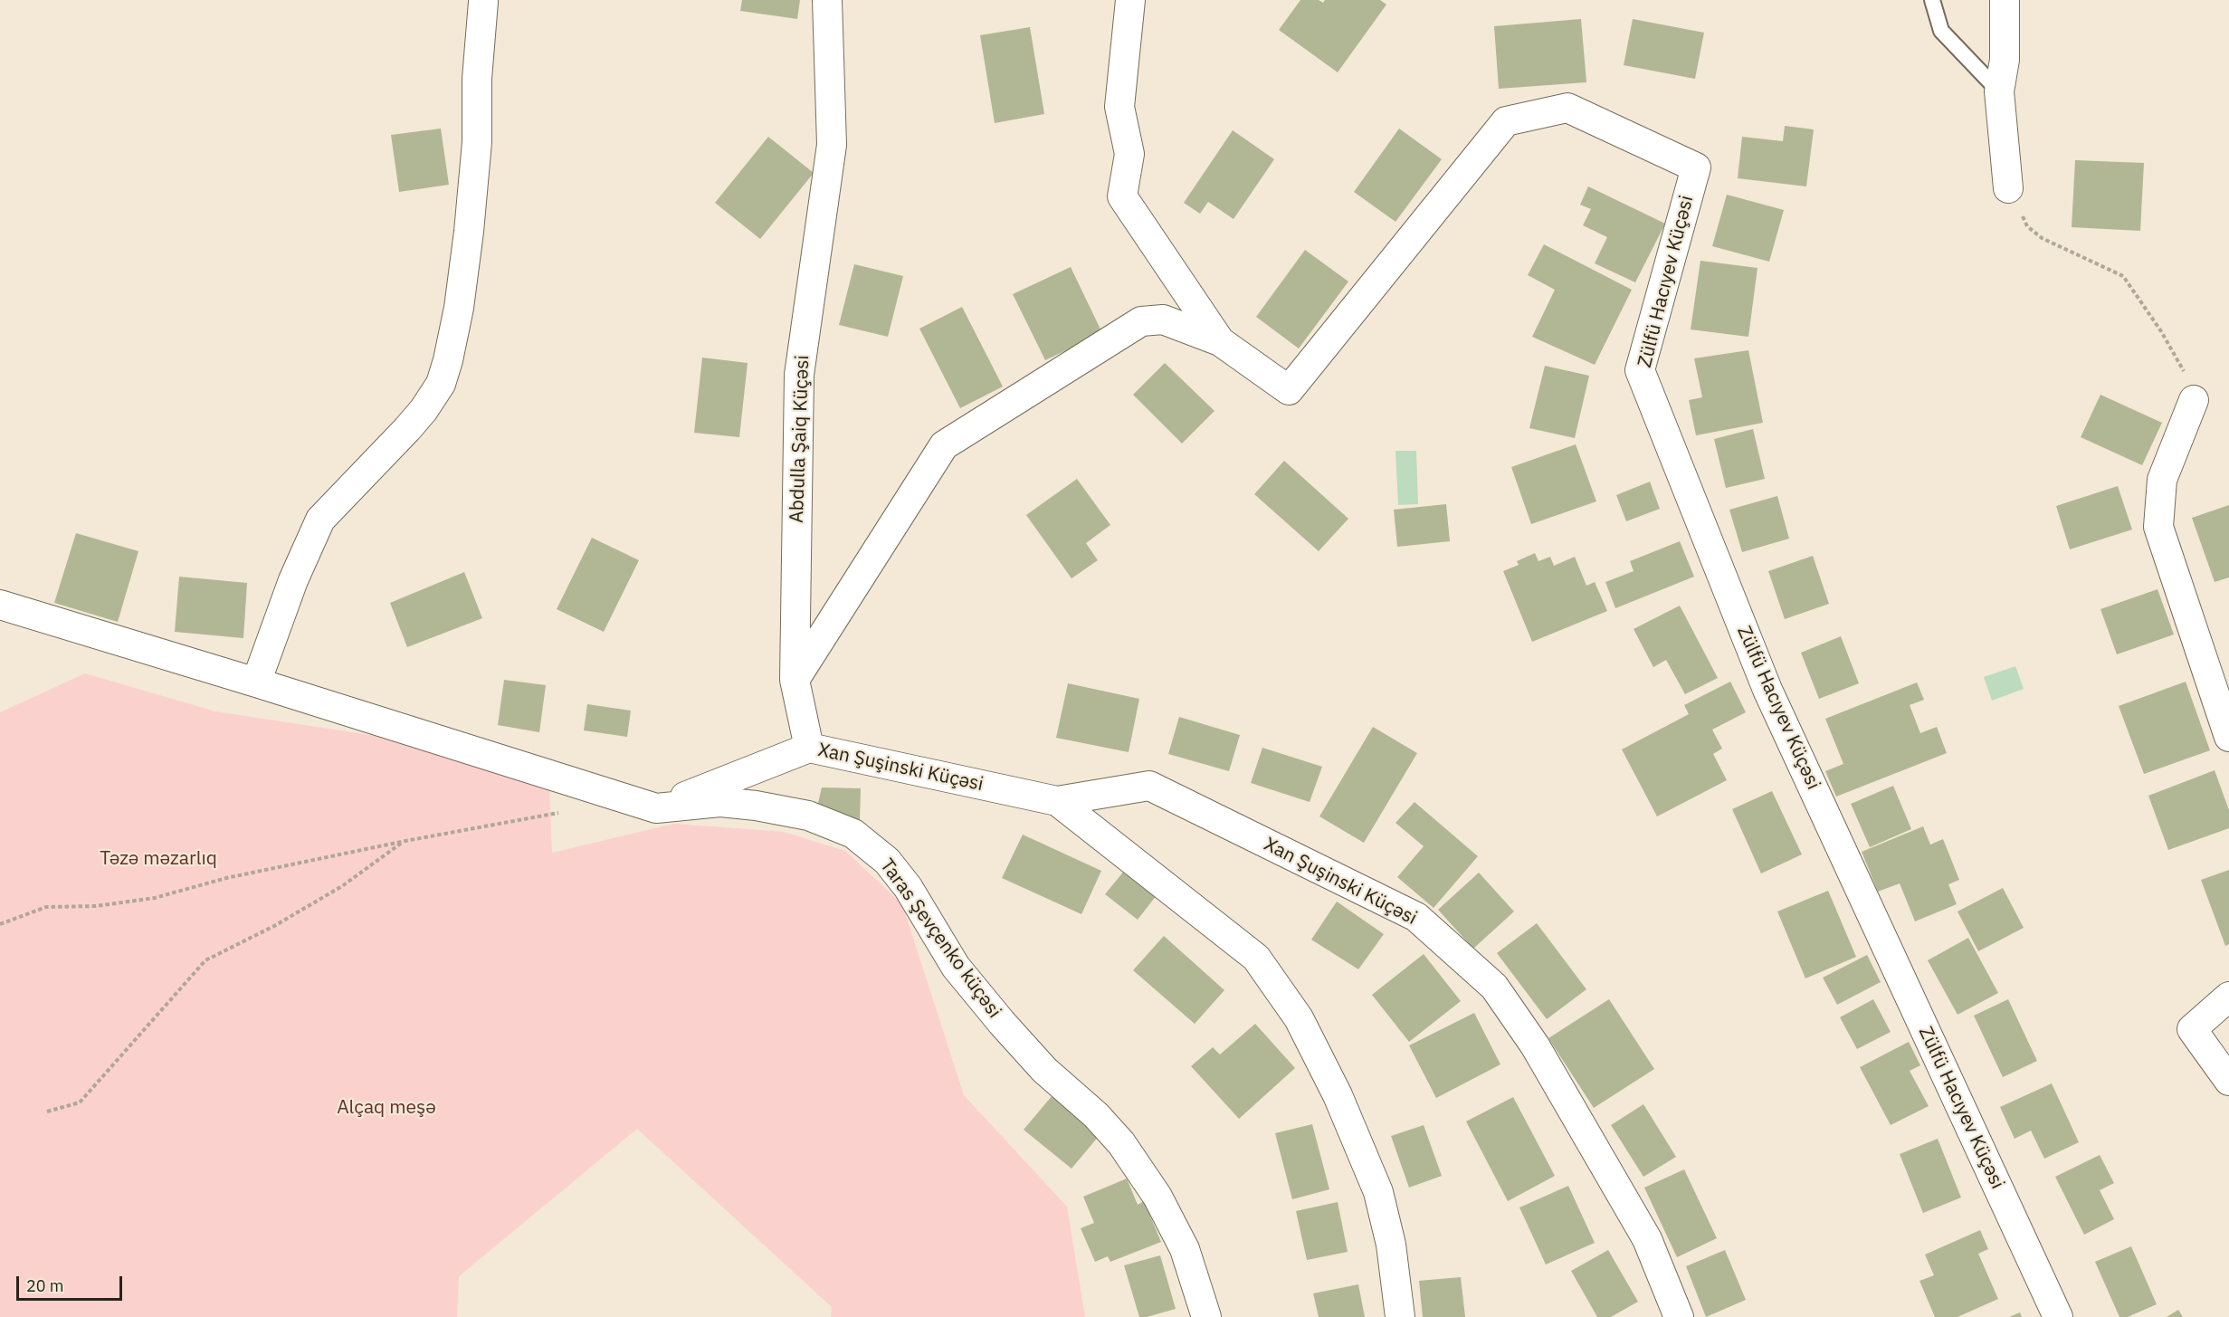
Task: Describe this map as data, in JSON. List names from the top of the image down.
{
  "streets": {
    "street": [
      "Zülfü Hacıyev Küçəsi",
      "Abdulla Şaiq Küçəsi",
      "Xan Şuşinski Küçəsi",
      "Taras Şevçenko küçəsi"
    ]
  },
  "crossings": [
    ["Abdulla Şaiq Küçəsi", "Xan Şuşinski Küçəsi"],
    ["Xan Şuşinski Küçəsi", "Taras Şevçenko küçəsi"]
  ],
  "parks": ["Təzə məzarlıq", "Alçaq meşə"],
  "scale_bar": "20 m"
}
